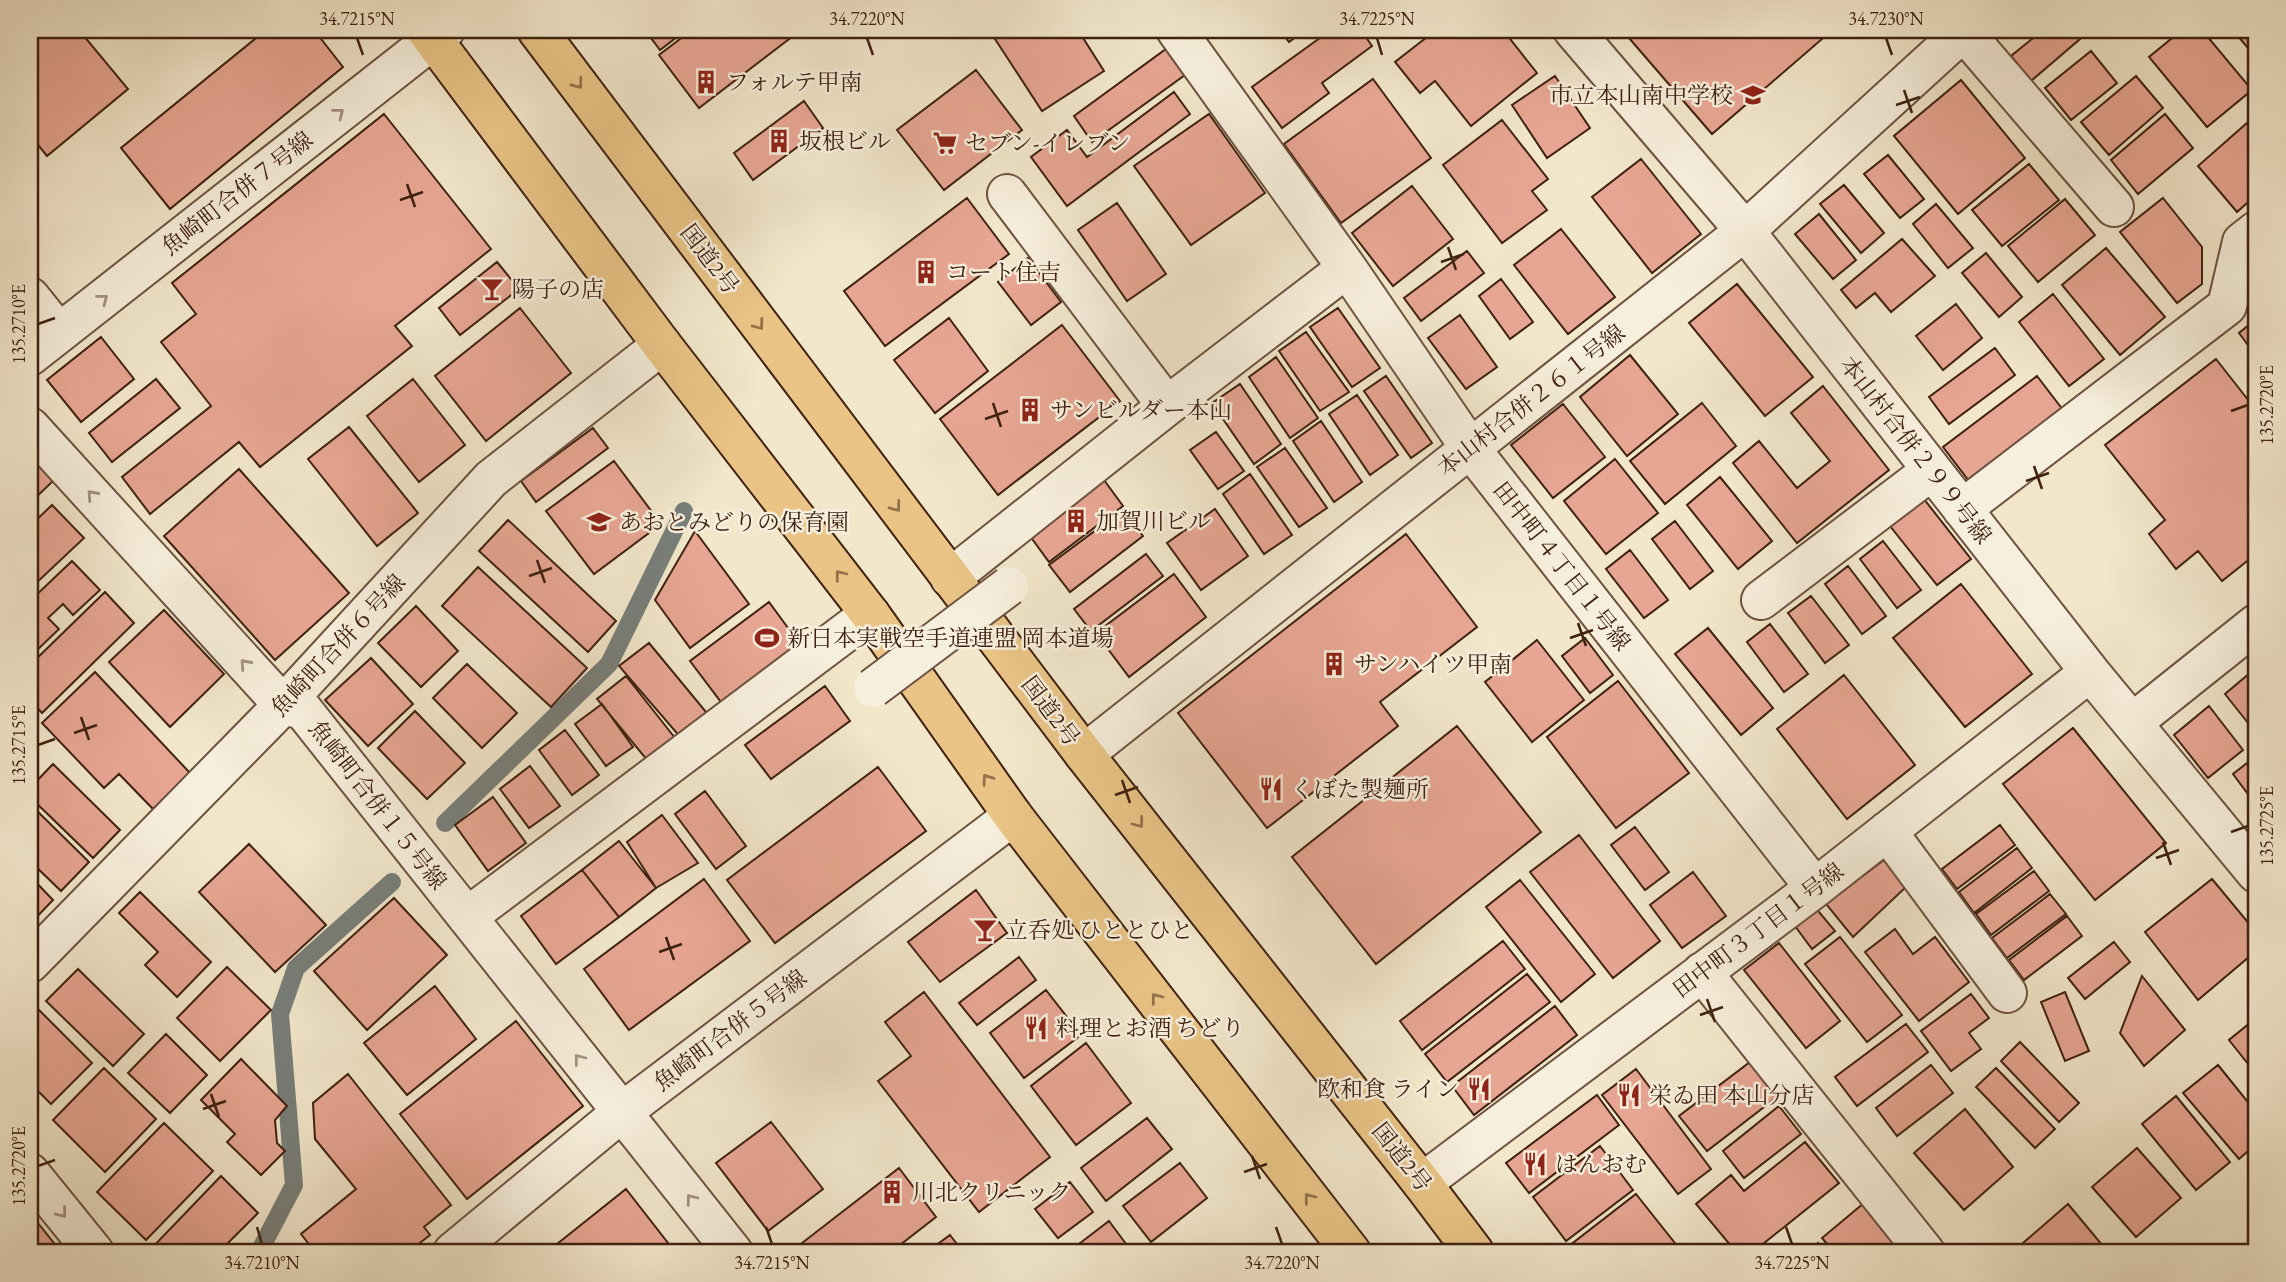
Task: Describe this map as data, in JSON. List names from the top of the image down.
{
  "streets": {
    "highway": ["国道2号"],
    "street": [
      "魚崎町合併７号線",
      "本山村合併２６１号線",
      "本山村合併２９９号線",
      "田中町４丁目１号線",
      "魚崎町合併６号線",
      "魚崎町合併１５号線",
      "田中町３丁目１号線",
      "魚崎町合併５号線"
    ]
  },
  "crossings": [
    ["国道2号", "本山村合併２６１号線"],
    ["国道2号", "田中町３丁目１号線"],
    ["本山村合併２６１号線", "本山村合併２９９号線"],
    ["本山村合併２６１号線", "田中町４丁目１号線"],
    ["本山村合併２９９号線", "田中町３丁目１号線"],
    ["田中町４丁目１号線", "田中町３丁目１号線"],
    ["魚崎町合併６号線", "魚崎町合併１５号線"],
    ["魚崎町合併１５号線", "魚崎町合併５号線"]
  ],
  "one_way": ["魚崎町合併７号線", "魚崎町合併１５号線"],
  "places": {
    "building": [
      "フォルテ甲南",
      "坂根ビル",
      "コート住吉",
      "サンビルダー本山",
      "加賀川ビル",
      "サンハイツ甲南",
      "川北クリニック"
    ],
    "school or university": ["市立本山南中学校", "あおとみどりの保育園"],
    "supermarket": ["セブン-イレブン"],
    "bar": ["陽子の店", "立呑処 ひととひと"],
    "sports": ["新日本実戦空手道連盟 岡本道場"],
    "restaurant": [
      "くぼた製麺所",
      "料理とお酒 ちどり",
      "欧和食 ライン",
      "栄ゐ田 本山分店",
      "はんおむ"
    ]
  },
  "coordinates": [
    "34.7215°N",
    "34.7220°N",
    "34.7225°N",
    "34.7230°N",
    "135.2710°E",
    "135.2720°E",
    "135.2715°E",
    "135.2725°E",
    "34.7210°N"
  ]
}
